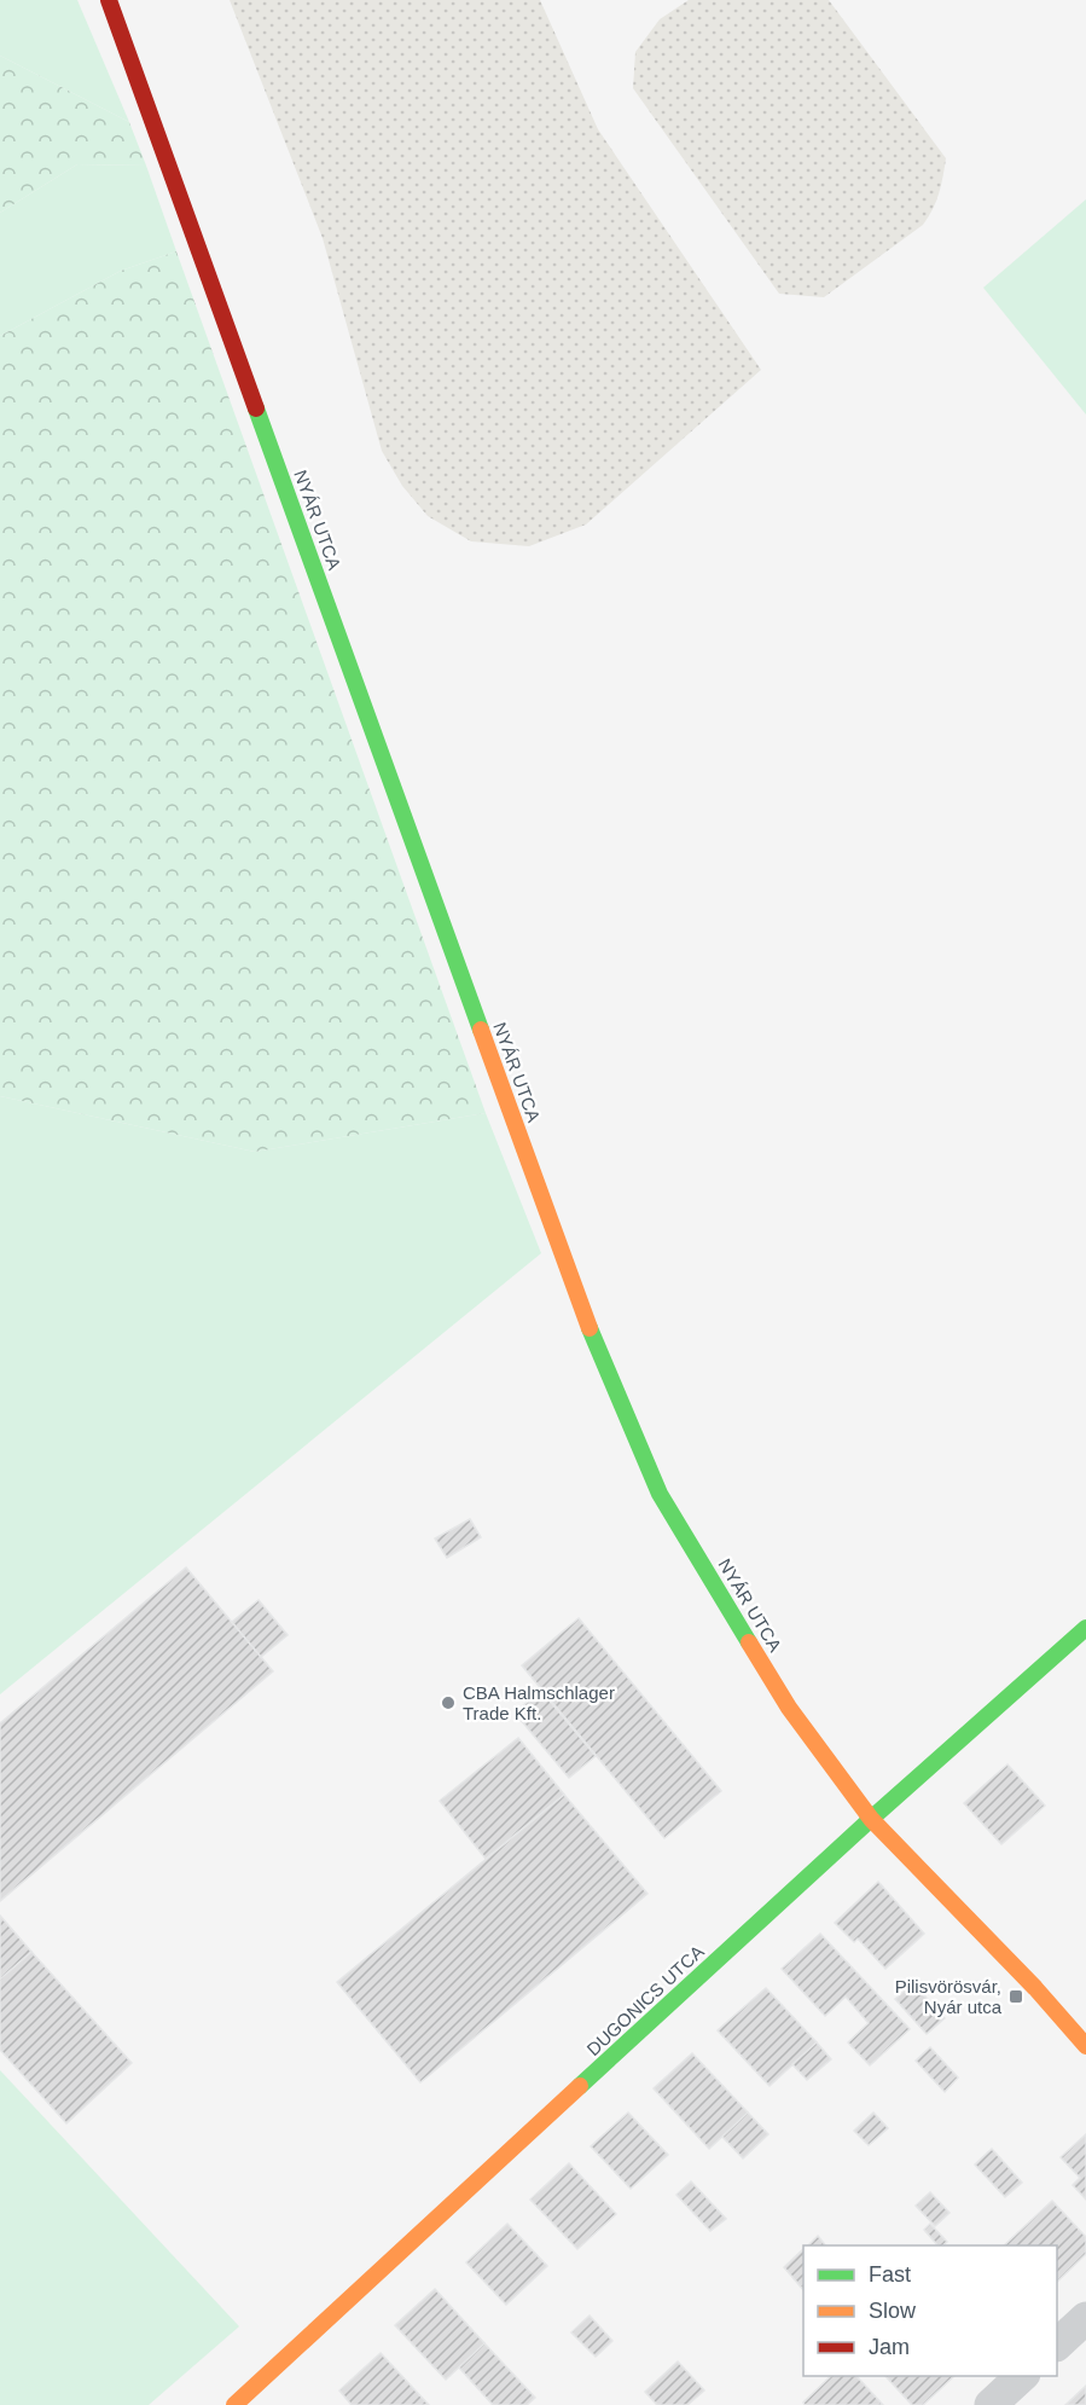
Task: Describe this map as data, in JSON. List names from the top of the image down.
{
  "streets": {
    "street": ["NYÁR UTCA", "DUGONICS UTCA"]
  },
  "crossings": [
    ["NYÁR UTCA", "DUGONICS UTCA"]
  ],
  "places": {
    "other": ["CBA Halmschlager Trade Kft."],
    "transit": ["Pilisvörösvár, Nyár utca"]
  },
  "legend": ["Fast", "Slow", "Jam"]
}
